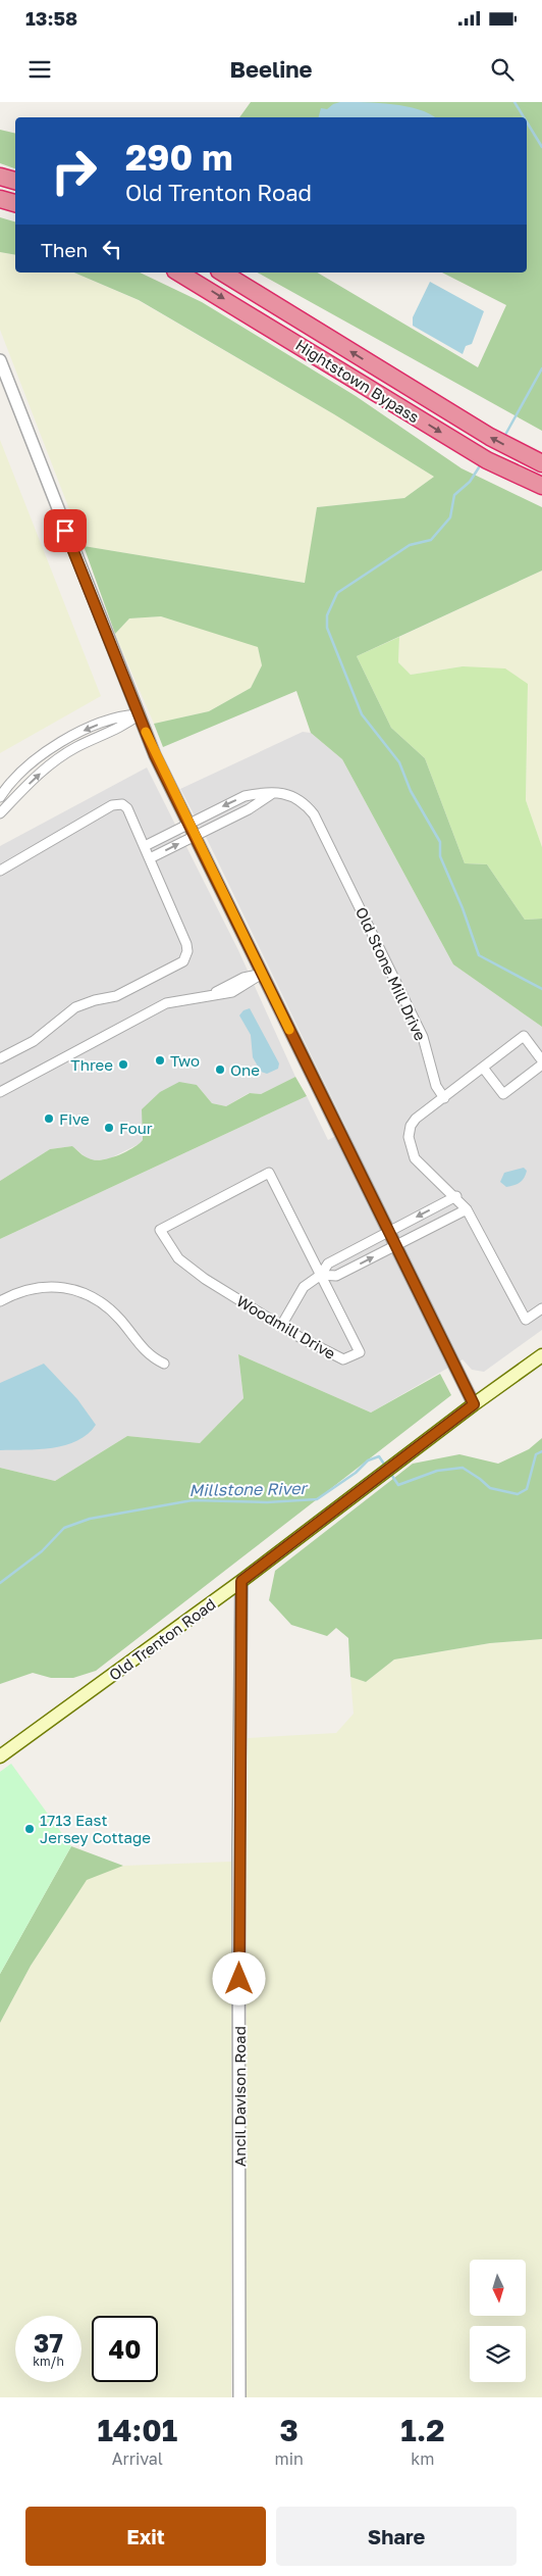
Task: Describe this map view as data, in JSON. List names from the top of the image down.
{
  "streets": {
    "highway": ["Hightstown Bypass"],
    "main road": ["Old Trenton Road"],
    "street": ["Old Stone Mill Drive", "Woodmill Drive", "Ancil Davison Road"]
  },
  "crossings": [
    ["Old Trenton Road", "Ancil Davison Road"]
  ],
  "water": ["Millstone River"],
  "places": [
    "Two",
    "Three",
    "One",
    "Five",
    "Four",
    "1713 East Jersey Cottage"
  ],
  "north": "bottom",
  "page": {
    "status": "13:58",
    "header": "Beeline",
    "turn": ["290 m", "Old Trenton Road"],
    "then": "Then",
    "speed": "37 km/h",
    "limit": "40",
    "eta": [
      "14:01",
      "Arrival",
      "3",
      "min",
      "1.2",
      "km"
    ],
    "buttons": ["Exit", "Share"]
  }
}
